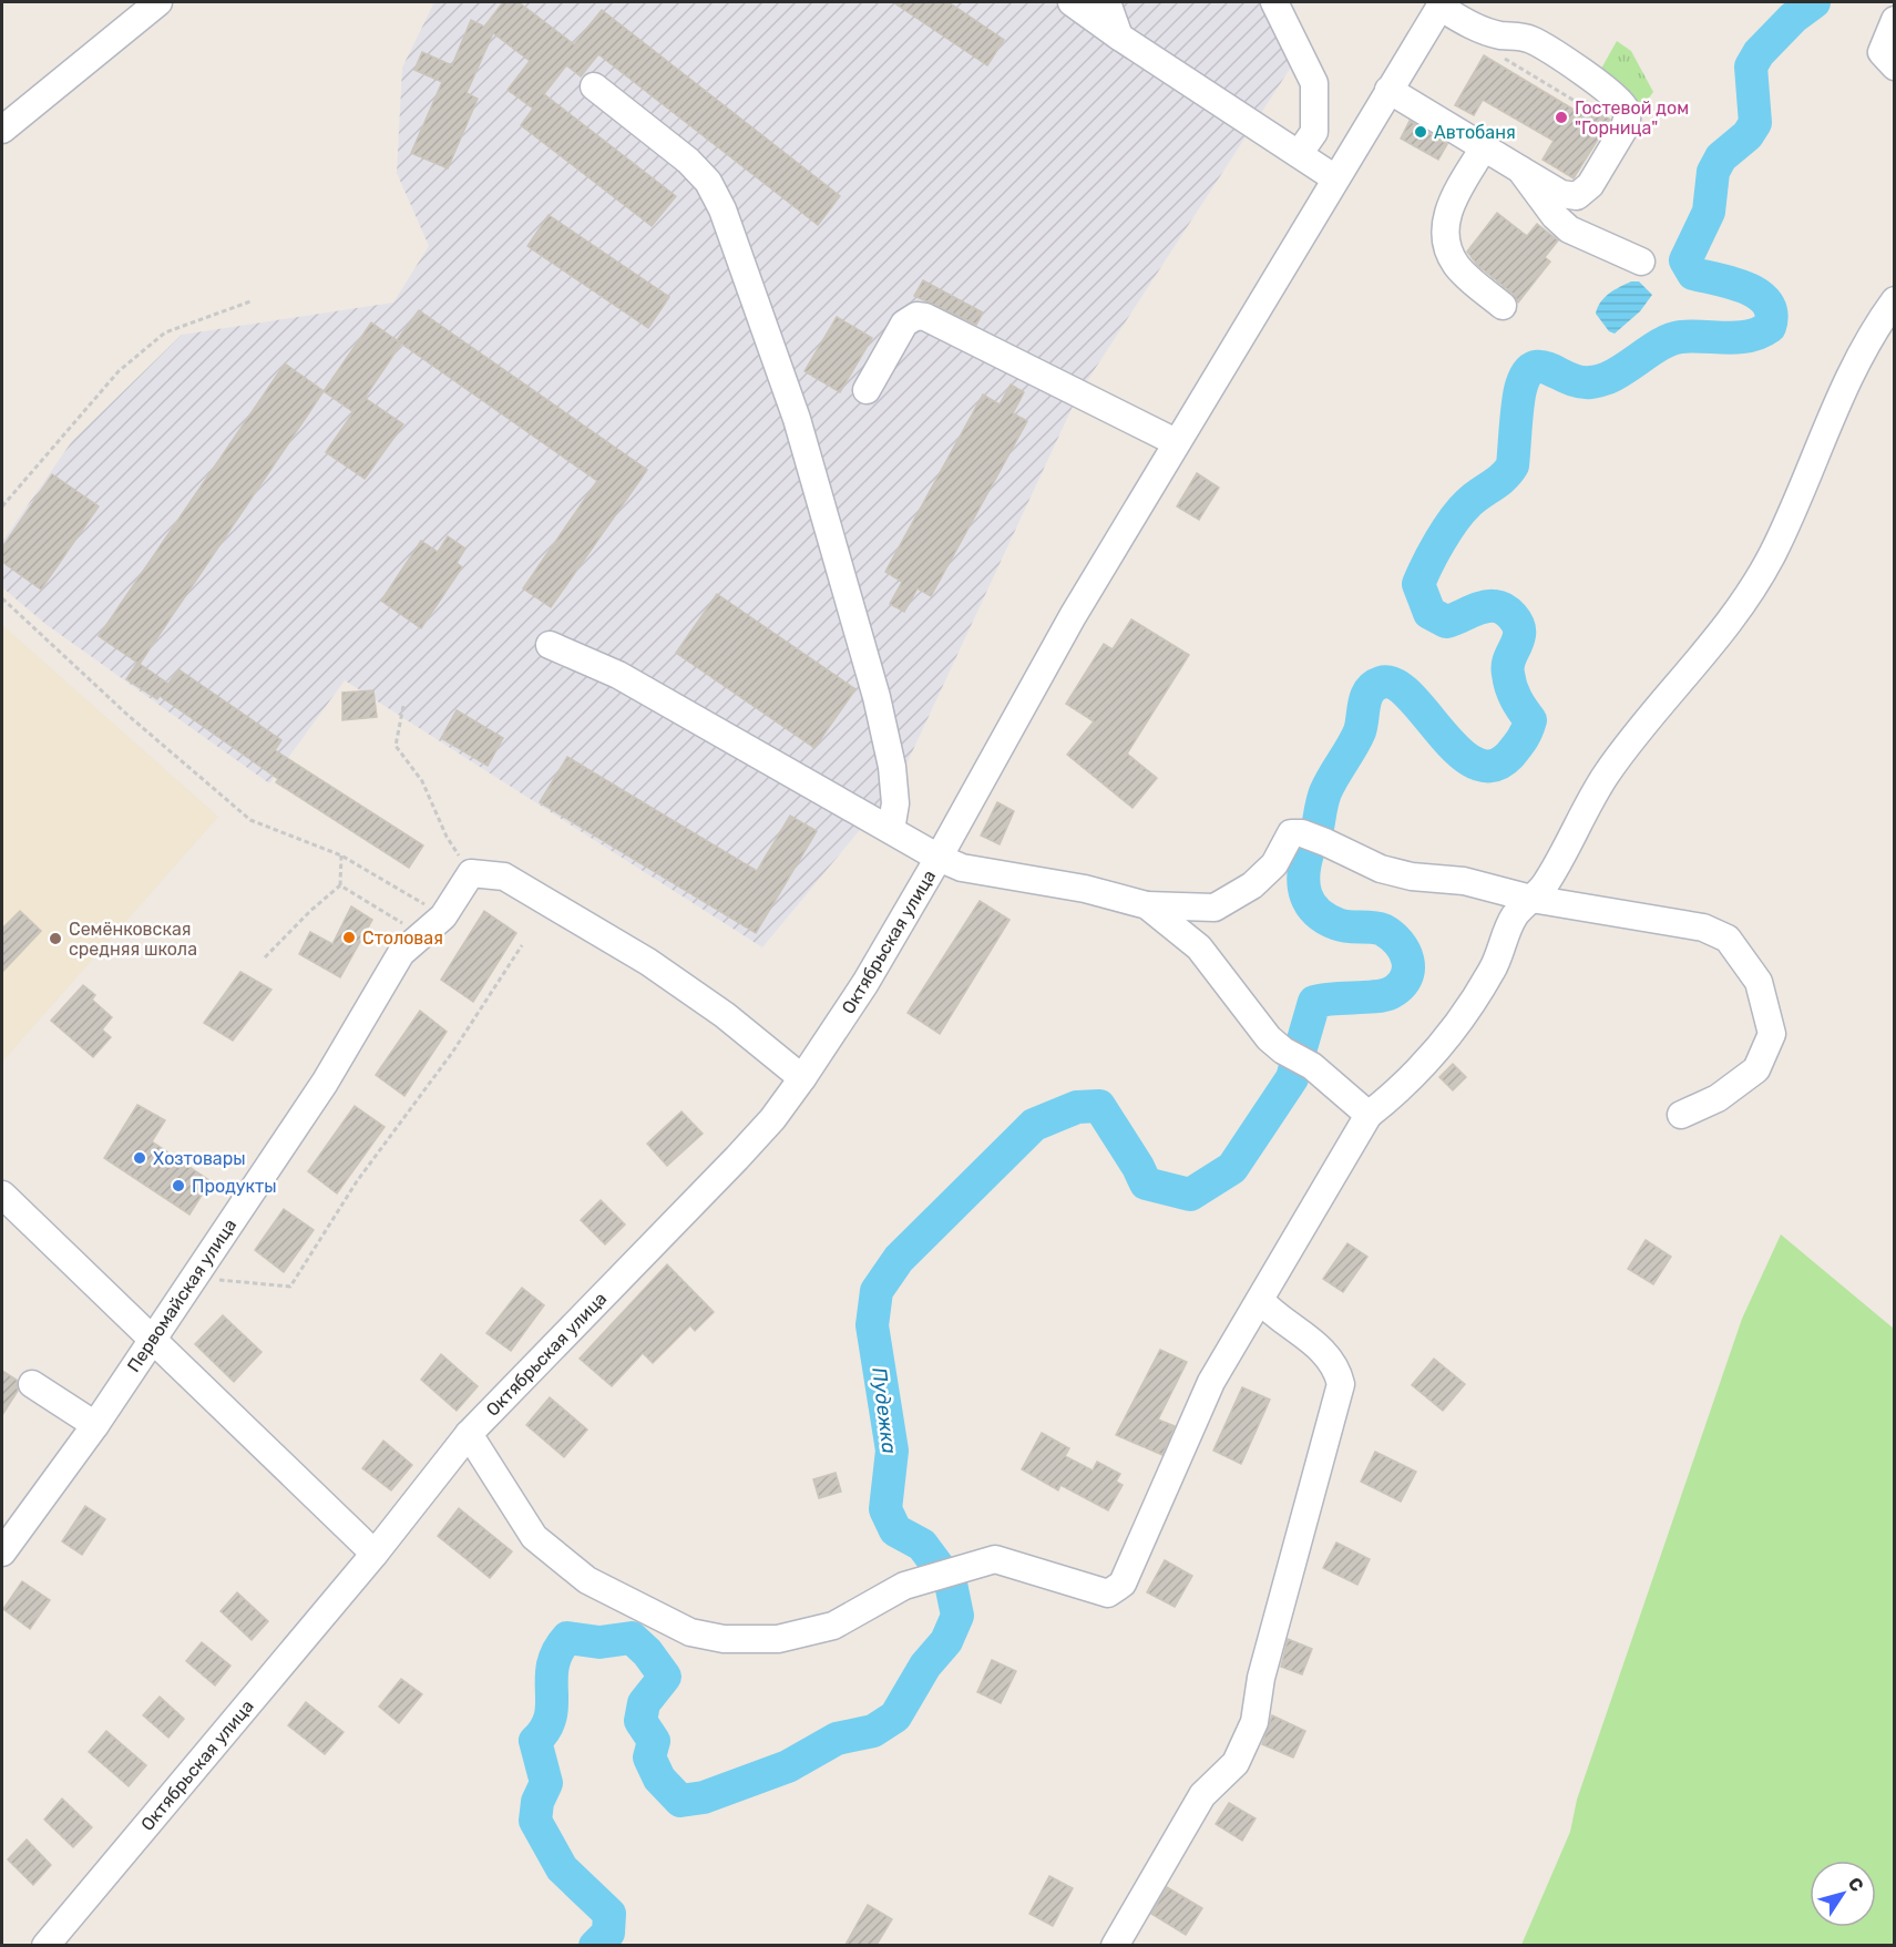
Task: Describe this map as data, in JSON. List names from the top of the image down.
{
  "streets": {
    "street": ["Октябрьская улица", "Первомайская улица"]
  },
  "water": ["Пудежка"],
  "places": [
    "Гостевой дом \"Горница\"",
    "Автобаня",
    "Столовая",
    "Семёнковская средняя школа",
    "Хозтовары",
    "Продукты"
  ],
  "north": "top right"
}
